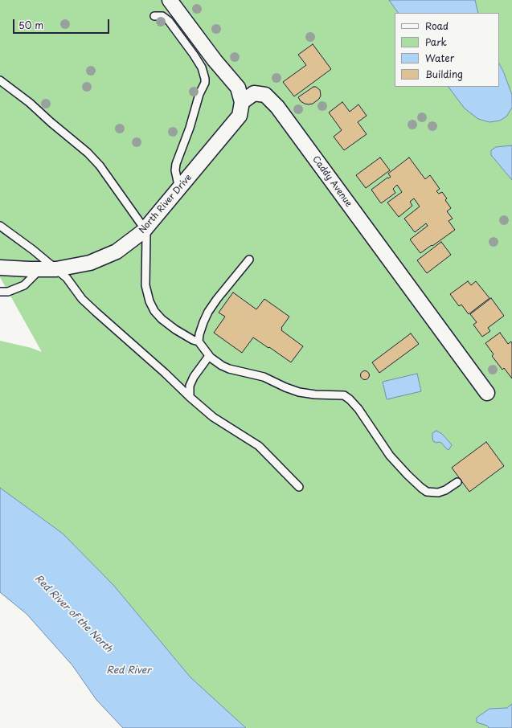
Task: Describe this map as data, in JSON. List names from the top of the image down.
{
  "streets": {
    "street": ["Caddy Avenue", "North River Drive"]
  },
  "crossings": [
    ["Caddy Avenue", "North River Drive"]
  ],
  "water": ["Red River of the North", "Red River"],
  "legend": [
    "Road",
    "Park",
    "Water",
    "Building"
  ],
  "scale_bar": "50 m"
}
